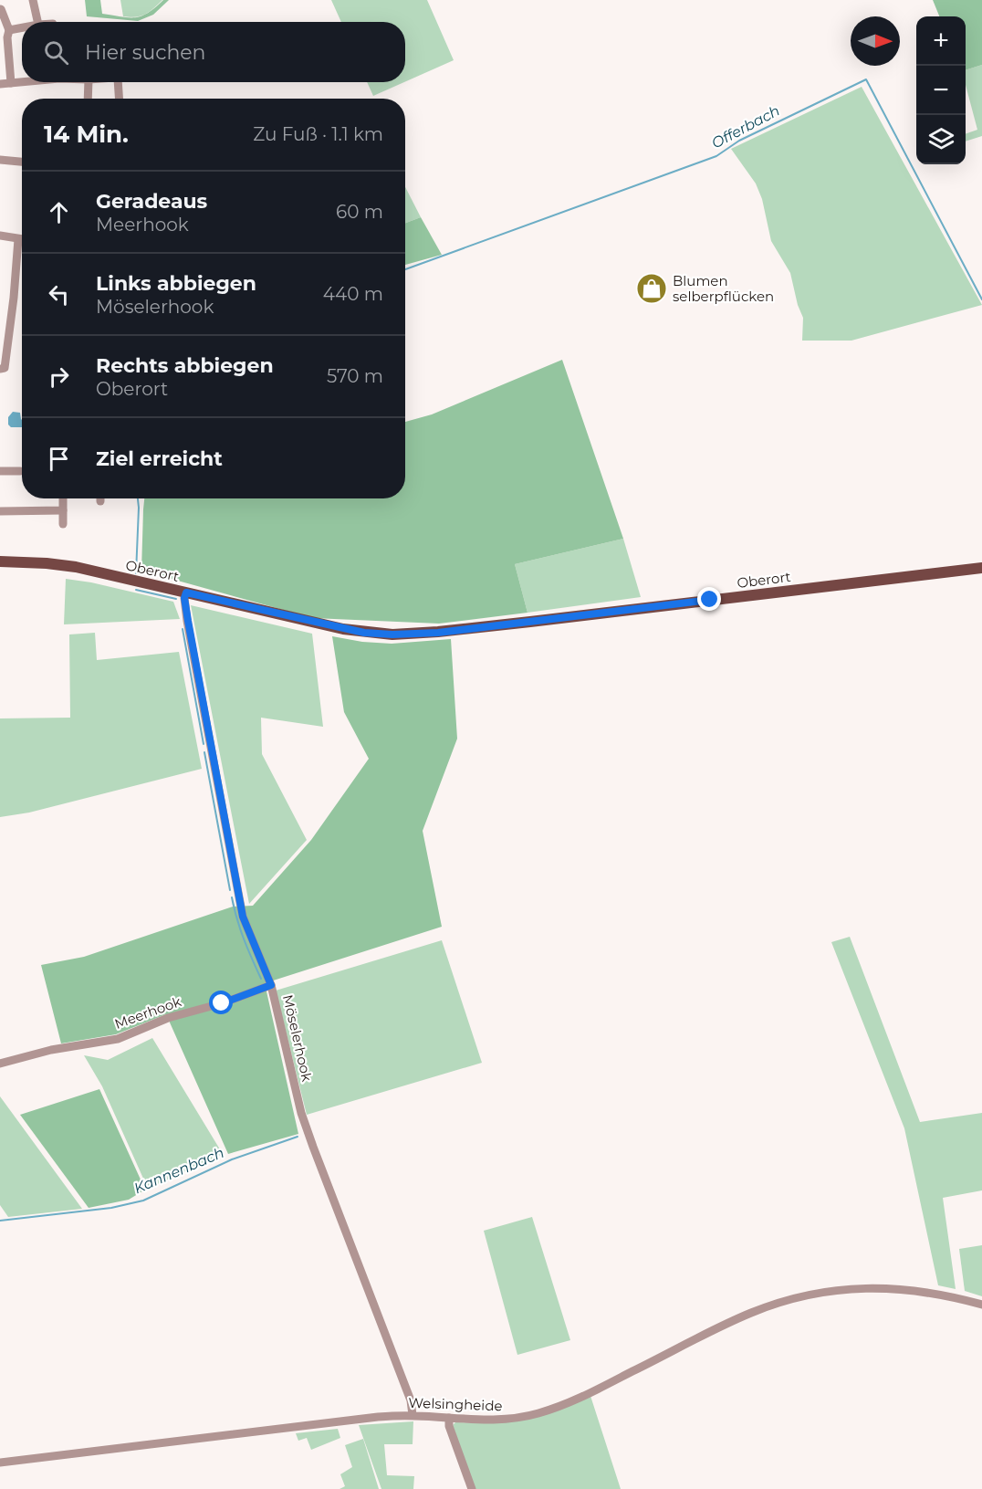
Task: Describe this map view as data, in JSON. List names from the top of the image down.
{
  "streets": {
    "main road": ["Oberort"],
    "street": ["Meerhook", "Möselerhook", "Welsingheide"]
  },
  "crossings": [
    ["Oberort", "Möselerhook"],
    ["Meerhook", "Möselerhook"],
    ["Möselerhook", "Welsingheide"]
  ],
  "water": ["Offerbach", "Kannenbach"],
  "places": {
    "shop": ["Blumen selberpflücken"]
  },
  "north": "right",
  "page": {
    "map_buttons": ["+", "−"],
    "search": "Hier suchen",
    "heading": ["14 Min.", "Zu Fuß · 1.1 km"],
    "list": [
      ["Geradeaus", "Meerhook", "60 m"],
      ["Links abbiegen", "Möselerhook", "440 m"],
      ["Rechts abbiegen", "Oberort", "570 m"],
      "Ziel erreicht"
    ]
  }
}
